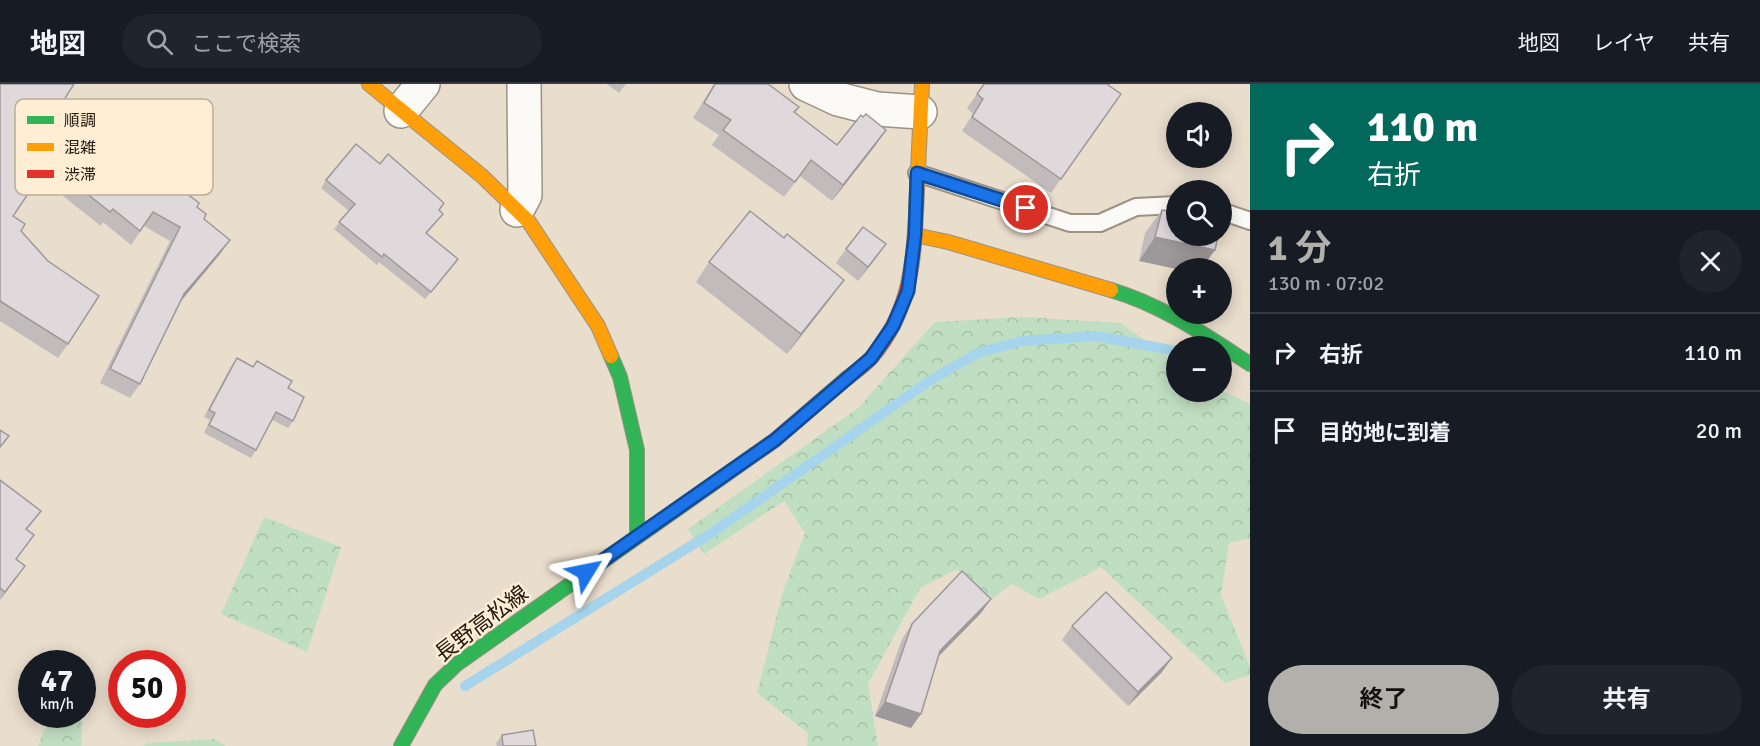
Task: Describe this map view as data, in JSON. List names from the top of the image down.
{
  "streets": {
    "street": ["長野高松線"]
  },
  "legend": ["順調", "混雑", "渋滞"],
  "page": {
    "header": "地図",
    "search": "ここで検索",
    "nav": ["地図", "レイヤ", "共有"],
    "turn": ["110 m", "右折"],
    "map_buttons": ["+", "−"],
    "heading": ["1 分", "130 m · 07:02"],
    "list": [
      {
        "name": "右折",
        "value": "110 m"
      },
      {
        "name": "目的地に到着",
        "value": "20 m"
      }
    ],
    "speed": "47 km/h",
    "limit": "50",
    "buttons": ["終了", "共有"]
  }
}
